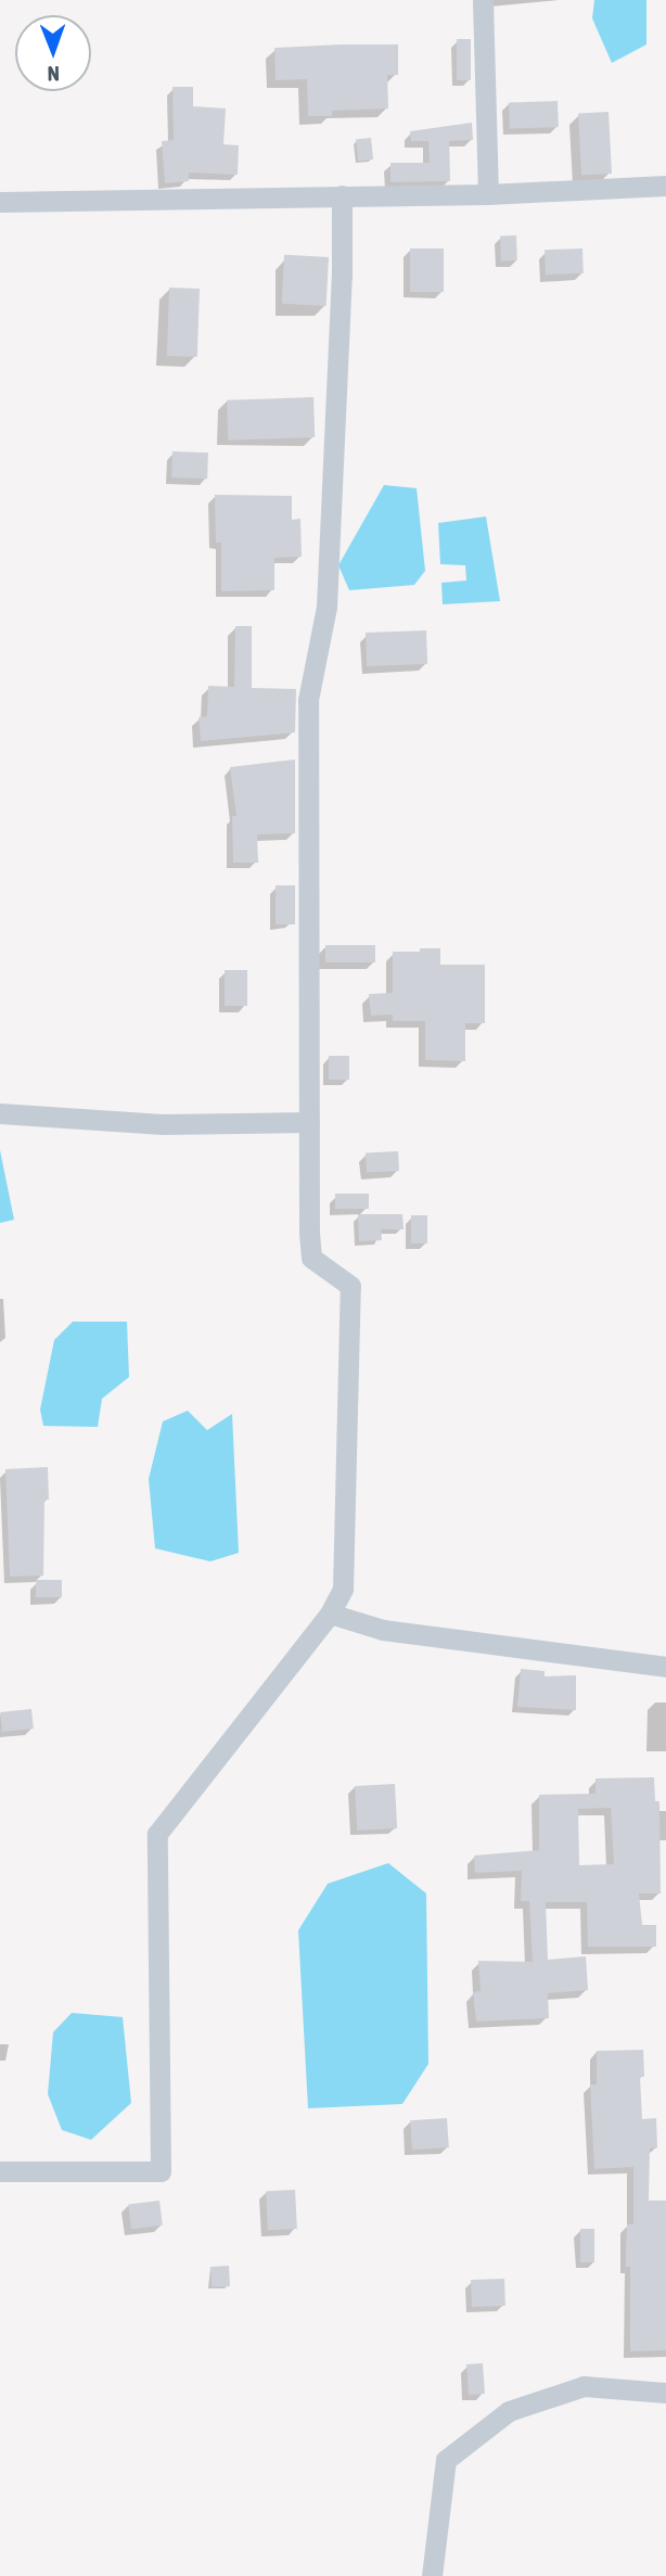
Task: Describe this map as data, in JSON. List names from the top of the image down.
{
  "north": "bottom"
}
